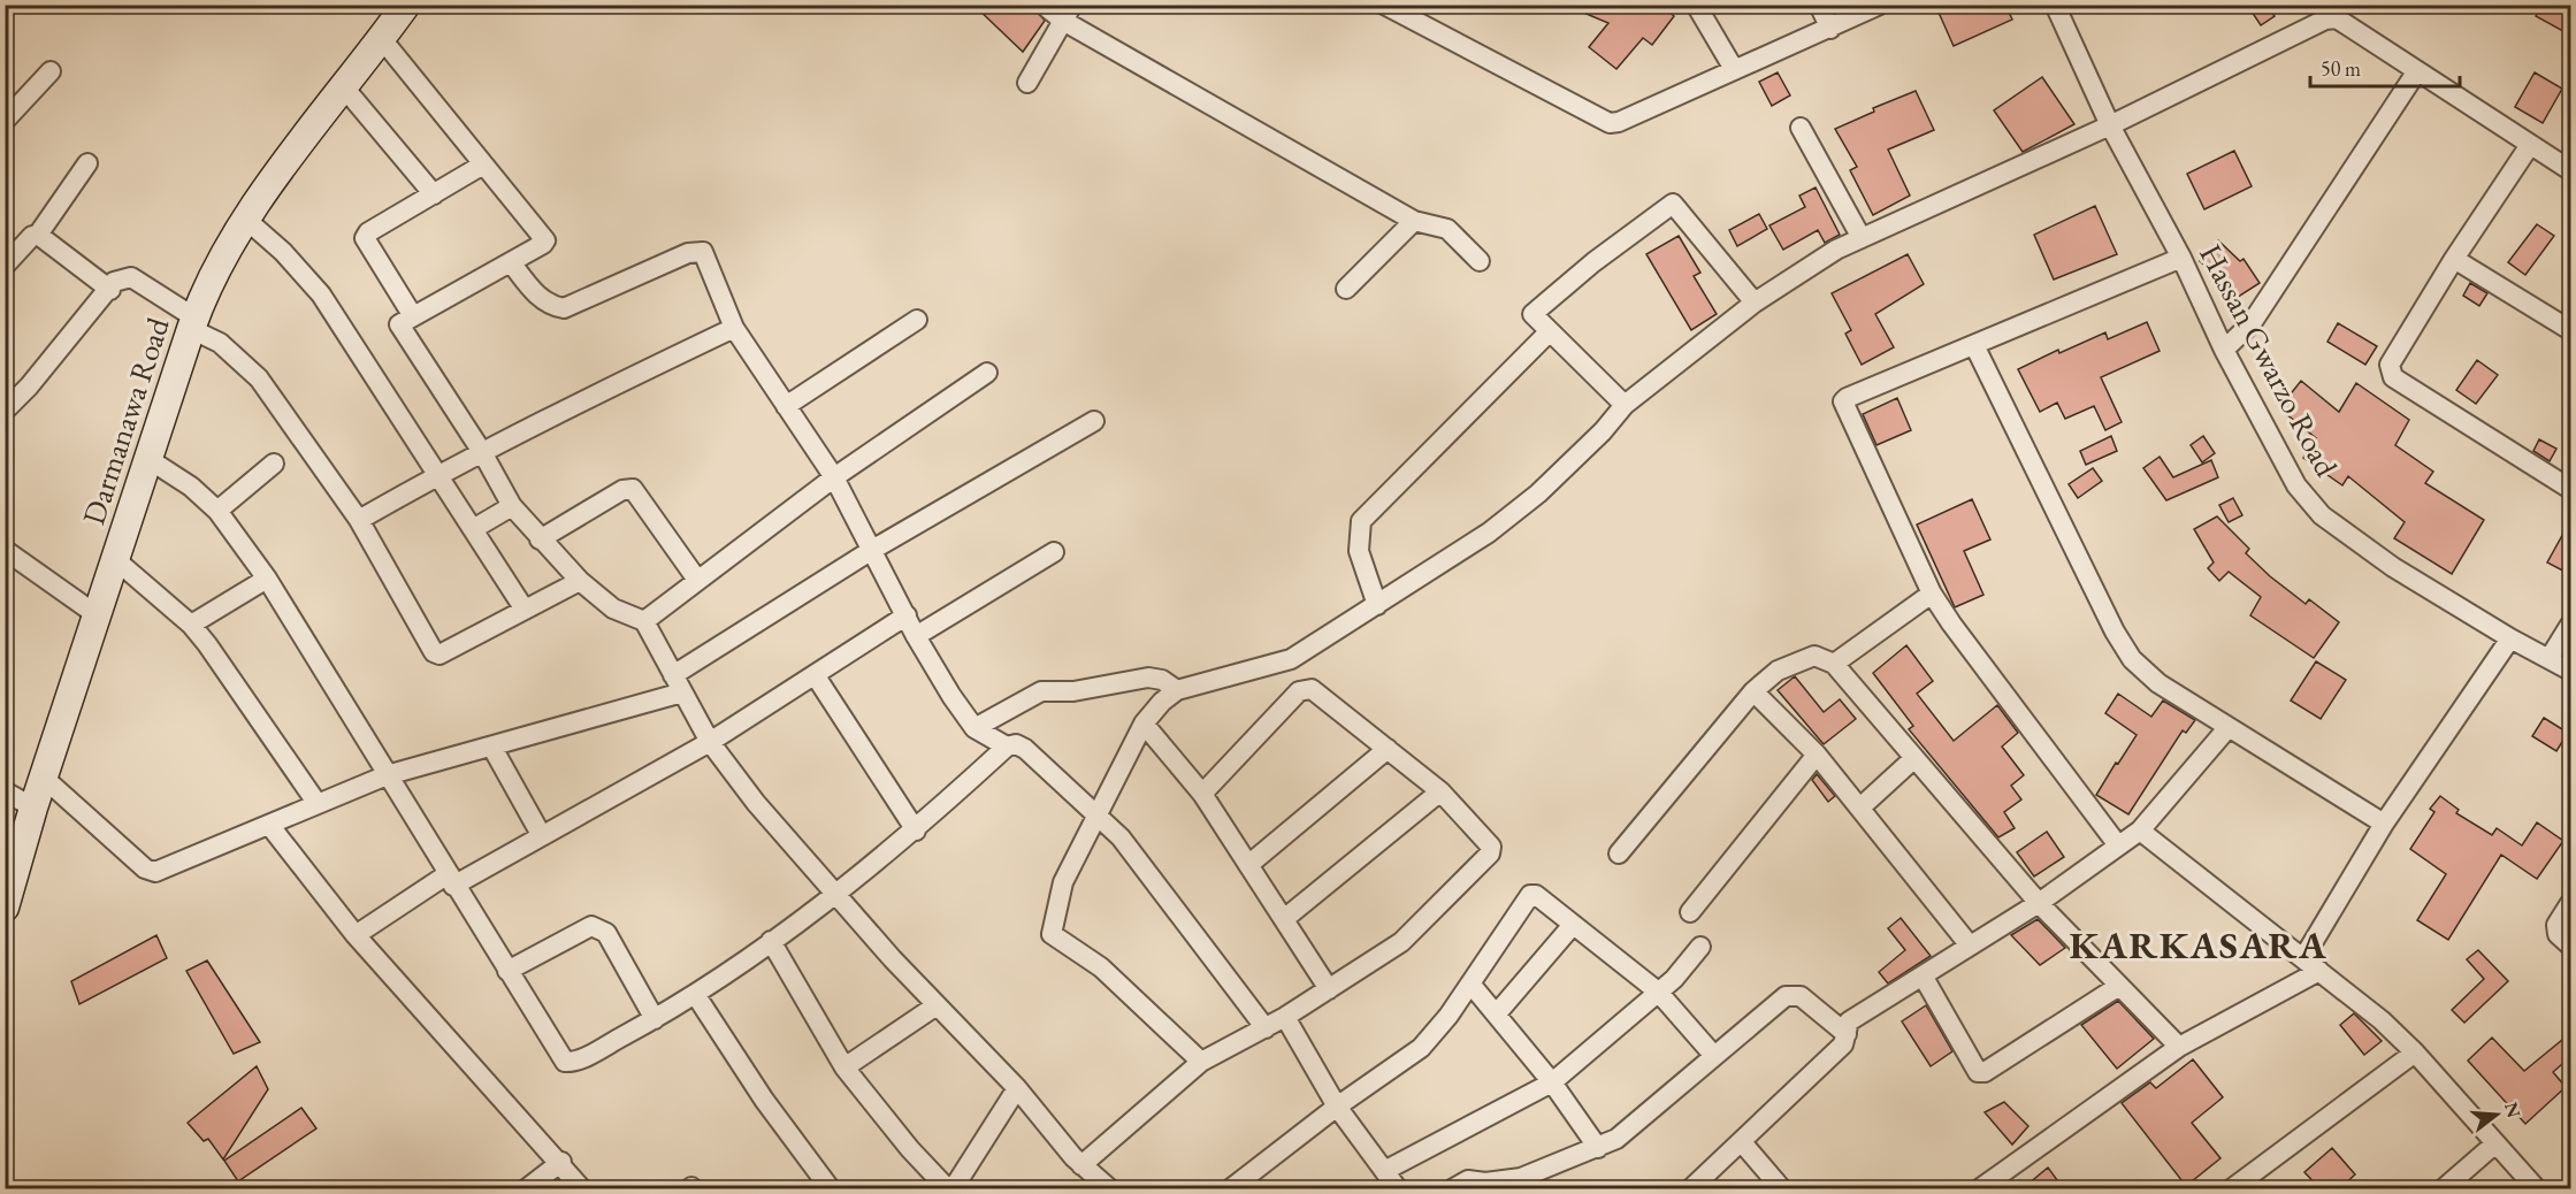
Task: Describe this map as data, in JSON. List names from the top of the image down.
{
  "streets": {
    "street": ["Hassan Gwarzo Road", "Darmanawa Road"]
  },
  "districts": ["KARKASARA"],
  "scale_bar": "50 m",
  "north": "right"
}
